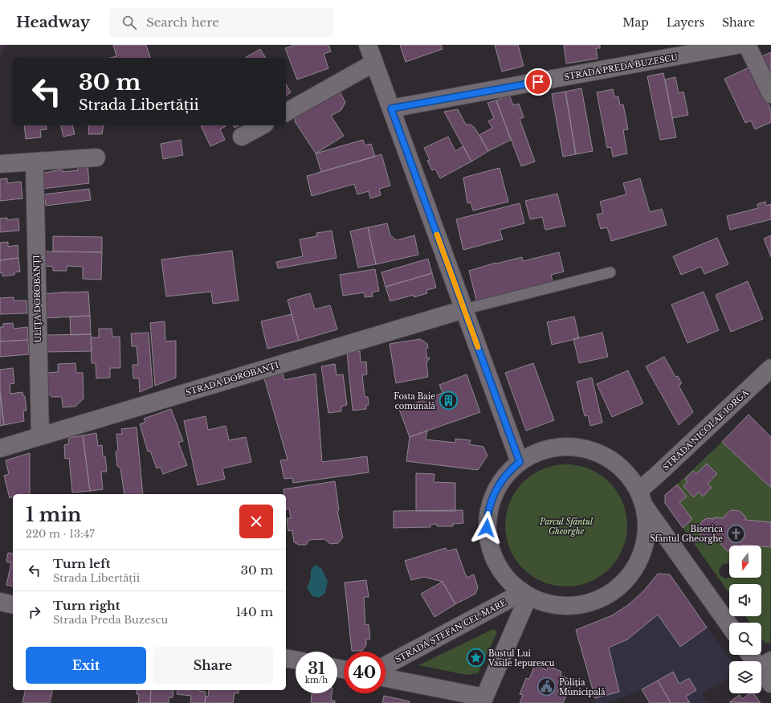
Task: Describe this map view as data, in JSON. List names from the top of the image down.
{
  "streets": {
    "street": [
      "STRADA PREDA BUZESCU",
      "ULIȚA DOROBANȚI",
      "STRADA DOROBANȚI",
      "STRADA NICOLAE IORGA",
      "STRADA ȘTEFAN CEL MARE"
    ]
  },
  "crossings": [
    ["ULIȚA DOROBANȚI", "STRADA DOROBANȚI"]
  ],
  "parks": ["Parcul Sfântul Gheorghe"],
  "places": {
    "building": ["Fosta Baie comunală"],
    "church": ["Biserica Sfântul Gheorghe"],
    "place": ["Bustul Lui Vasile Iepurescu"],
    "public building": ["Poliția Municipală"]
  },
  "north": "bottom",
  "page": {
    "header": "Headway",
    "search": "Search here",
    "nav": ["Map", "Layers", "Share"],
    "turn": ["30 m", "Strada Libertății"],
    "heading": ["1 min", "220 m · 13:47"],
    "list": [
      {
        "name": "Turn left",
        "note": "Strada Libertății",
        "value": "30 m"
      },
      {
        "name": "Turn right",
        "note": "Strada Preda Buzescu",
        "value": "140 m"
      }
    ],
    "buttons": ["Exit", "Share"],
    "speed": "31 km/h",
    "limit": "40"
  }
}
